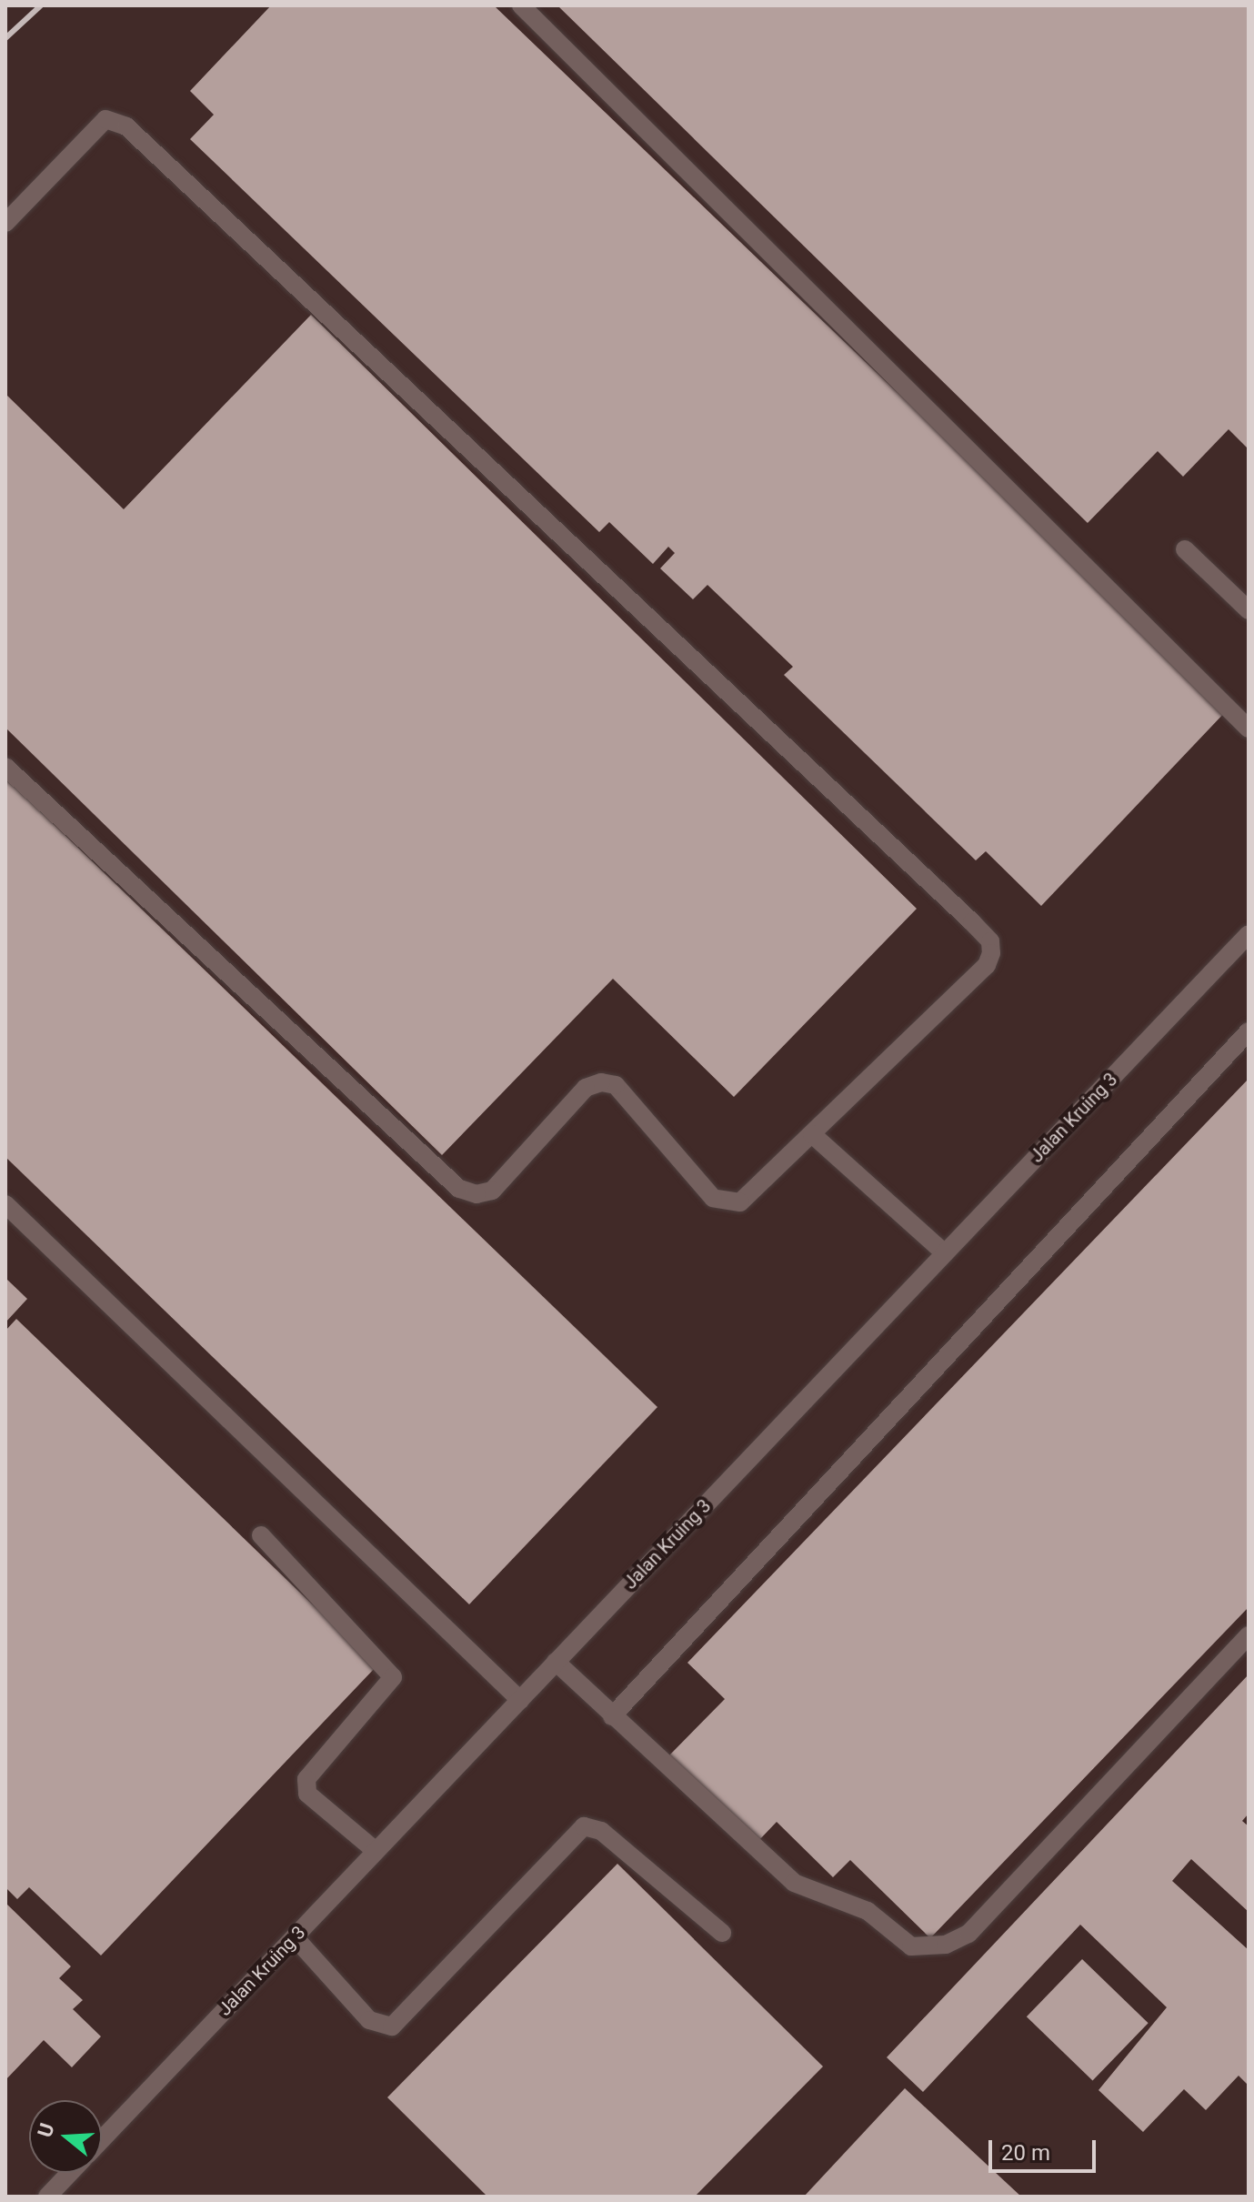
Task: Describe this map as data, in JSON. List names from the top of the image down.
{
  "streets": {
    "street": ["Jalan Kruing 3"]
  },
  "scale_bar": "20 m",
  "north": "left"
}
